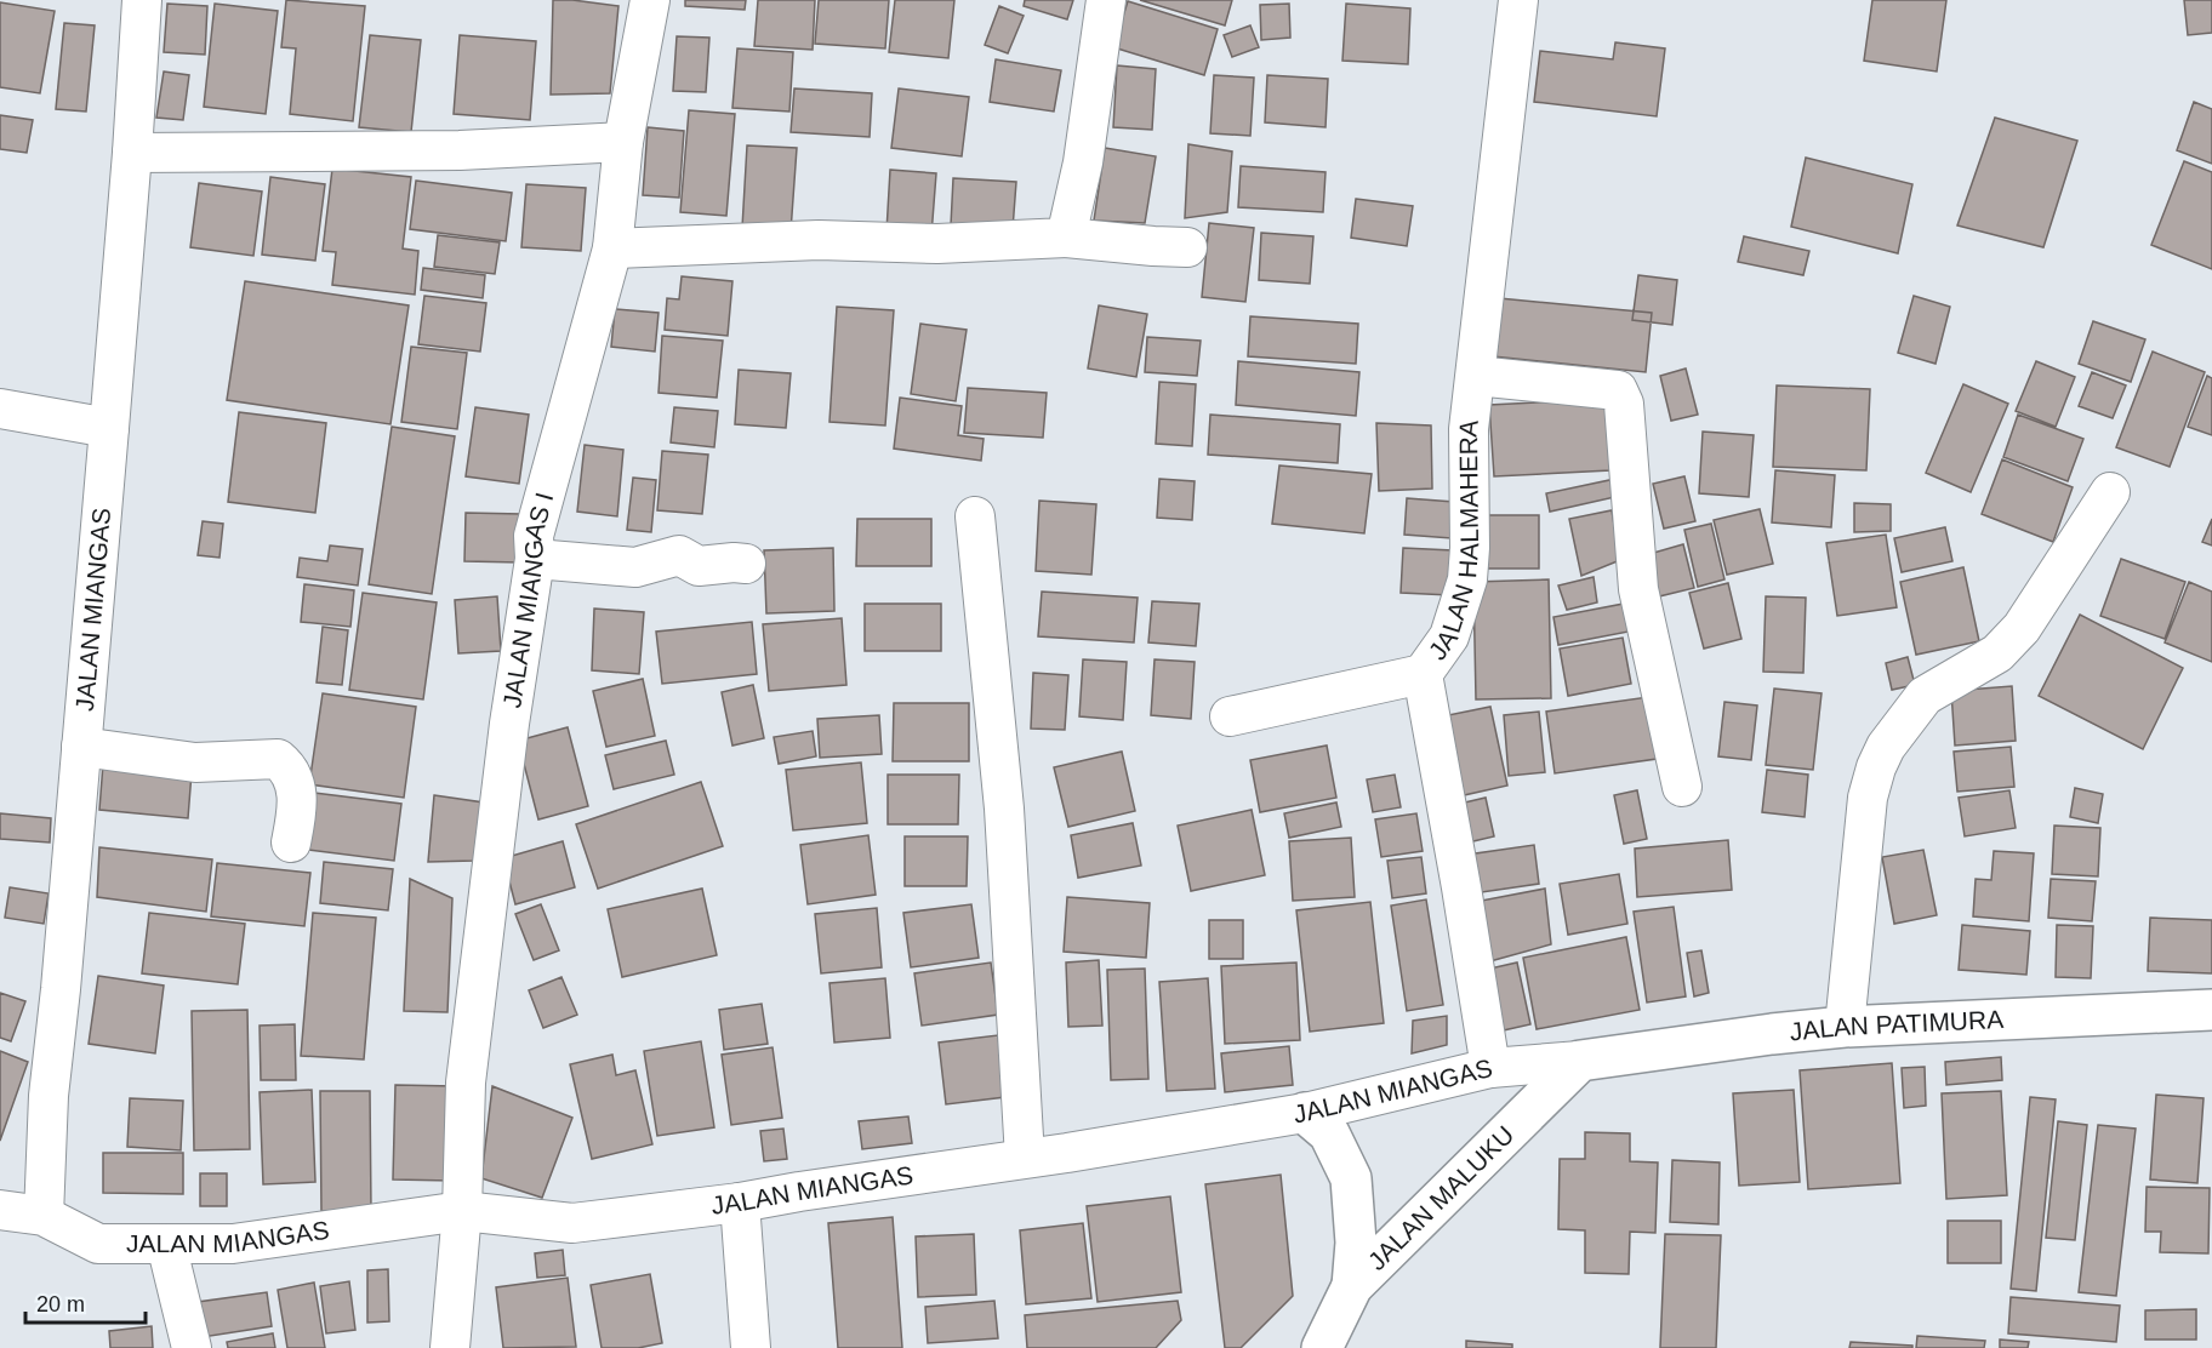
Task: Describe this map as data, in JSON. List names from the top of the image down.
{
  "streets": {
    "main road": ["JALAN PATIMURA", "JALAN MALUKU"],
    "street": ["JALAN HALMAHERA", "JALAN MIANGAS I", "JALAN MIANGAS"]
  },
  "crossings": [
    ["JALAN HALMAHERA", "JALAN MIANGAS"],
    ["JALAN MIANGAS I", "JALAN MIANGAS"],
    ["JALAN MIANGAS", "JALAN PATIMURA"],
    ["JALAN MIANGAS", "JALAN MALUKU"],
    ["JALAN PATIMURA", "JALAN MALUKU"]
  ],
  "scale_bar": "20 m"
}
